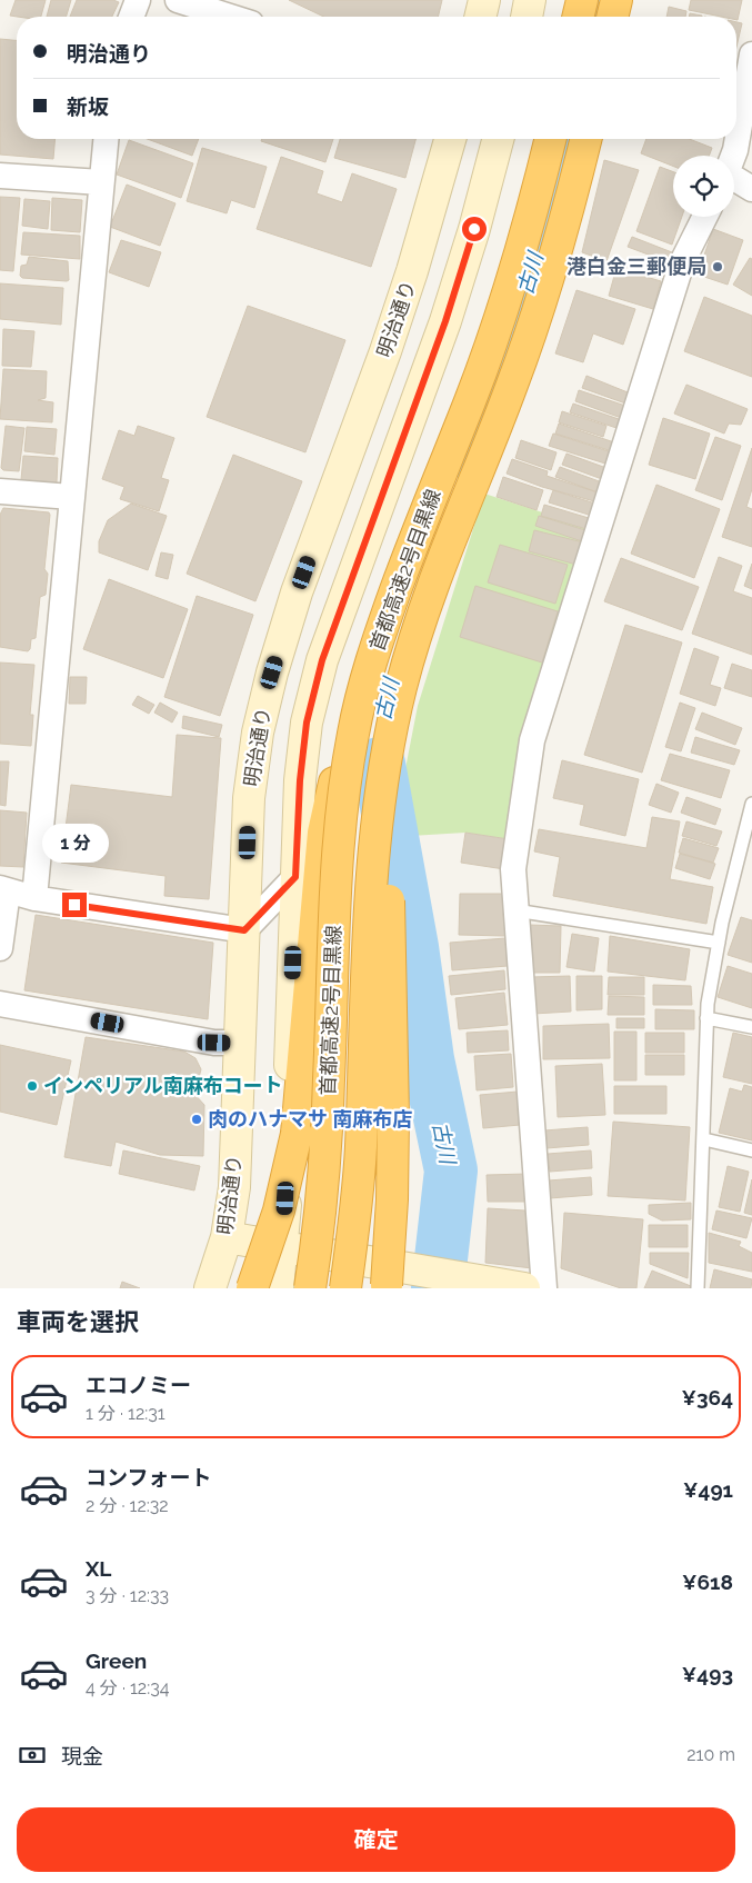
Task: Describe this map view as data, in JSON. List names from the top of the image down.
{
  "streets": {
    "highway": ["首都高速2号目黒線"],
    "main road": ["明治通り"]
  },
  "water": ["古川"],
  "places": ["港白金三郵便局", "インペリアル南麻布コート", "肉のハナマサ 南麻布店"],
  "page": {
    "banner": ["明治通り", "新坂"],
    "bubble": "1 分",
    "heading": "車両を選択",
    "list": [
      {
        "name": "エコノミー",
        "note": "1 分 · 12:31",
        "value": "¥364"
      },
      {
        "name": "コンフォート",
        "note": "2 分 · 12:32",
        "value": "¥491"
      },
      {
        "name": "XL",
        "note": "3 分 · 12:33",
        "value": "¥618"
      },
      {
        "name": "Green",
        "note": "4 分 · 12:34",
        "value": "¥493"
      }
    ],
    "pay": ["現金", "210 m"],
    "buttons": "確定"
  }
}
